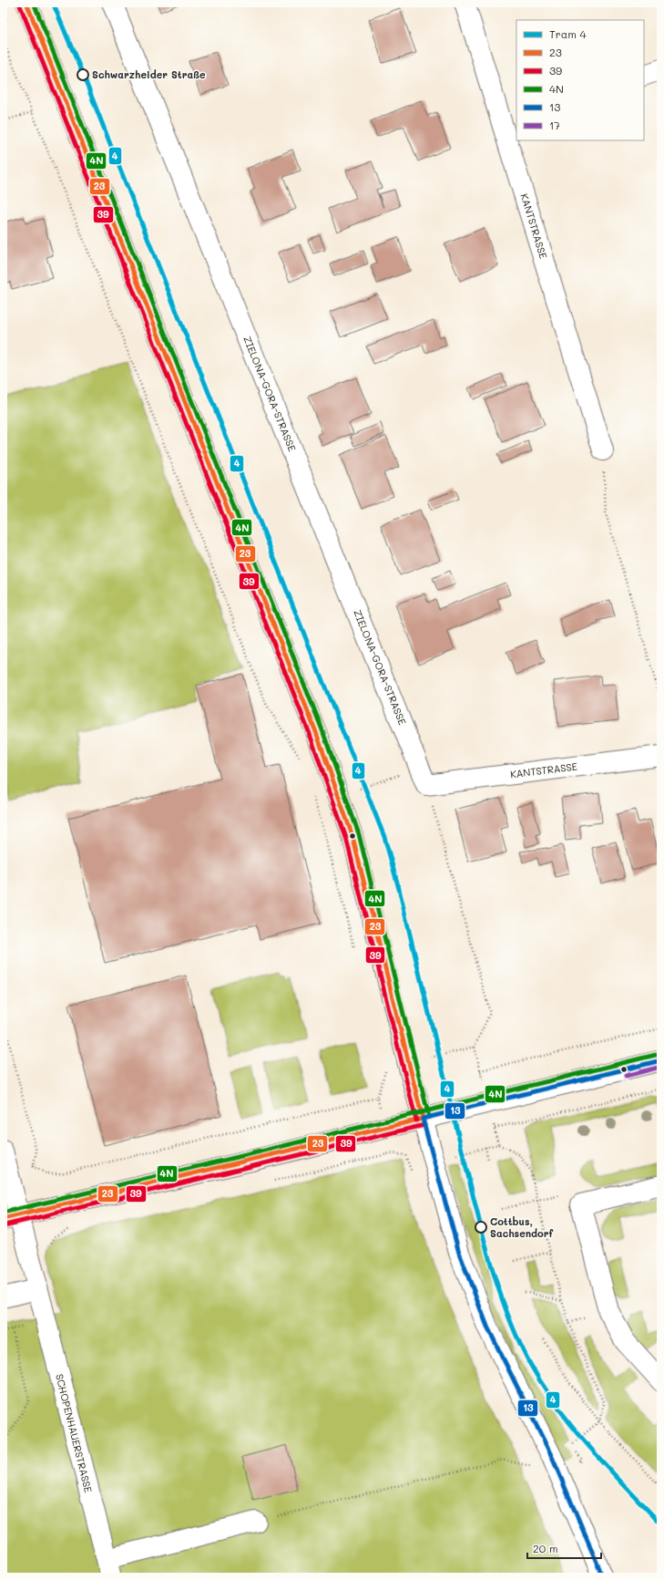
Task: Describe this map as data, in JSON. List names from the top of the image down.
{
  "streets": {
    "street": ["KANTSTRASSE", "ZIELONA-GORA-STRASSE", "SCHOPENHAUERSTRASSE"]
  },
  "crossings": [
    ["KANTSTRASSE", "ZIELONA-GORA-STRASSE"]
  ],
  "places": ["Schwarzheider Straße", "Cottbus, Sachsendorf"],
  "lines": [
    "tram line 4",
    "transit line 23",
    "transit line 4N",
    "transit line 39",
    "transit line 13",
    "transit line 17"
  ],
  "legend": [
    "Tram 4",
    "23",
    "39",
    "4N",
    "13",
    "17"
  ],
  "scale_bar": "20 m"
}
